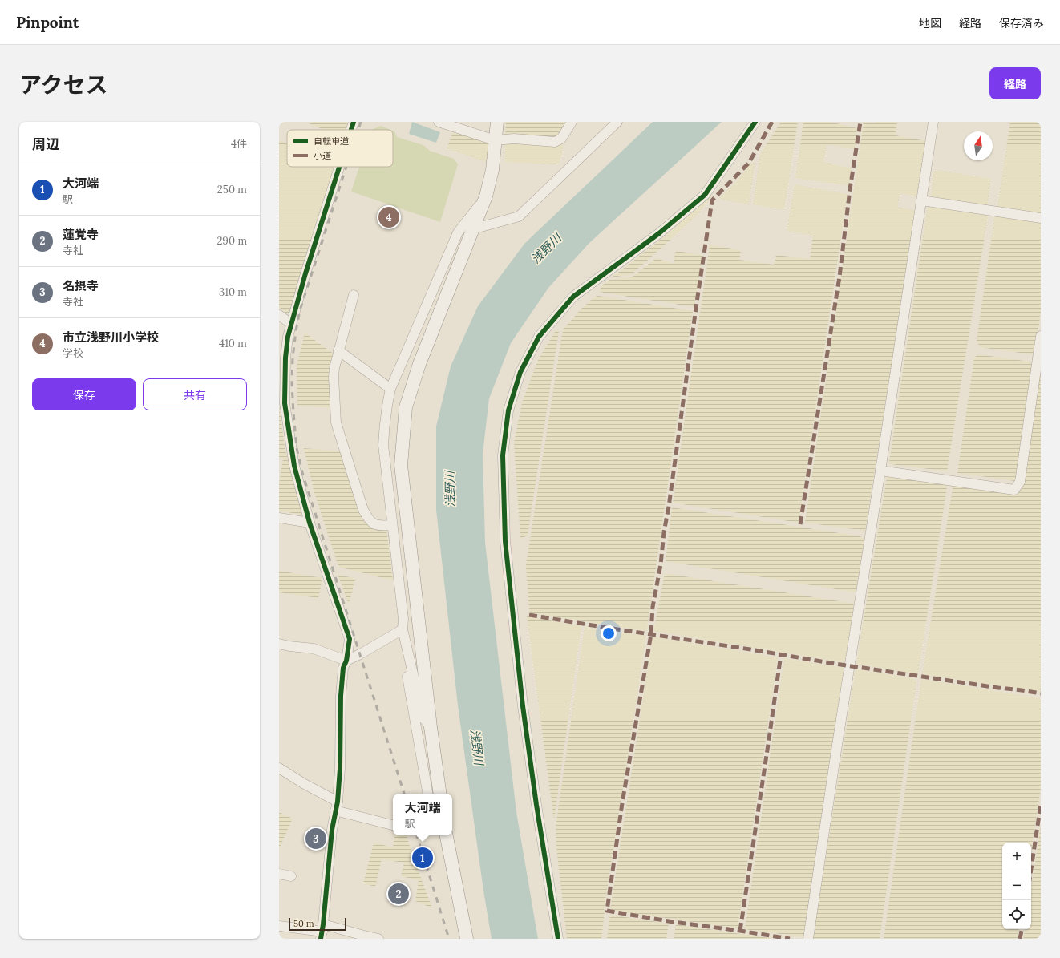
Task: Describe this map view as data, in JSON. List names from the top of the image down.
{
  "water": ["浅野川"],
  "legend": ["自転車道", "小道"],
  "scale_bar": "50 m",
  "north": "top",
  "page": {
    "header": "Pinpoint",
    "nav": ["地図", "経路", "保存済み"],
    "title": "アクセス",
    "buttons": [
      "経路",
      ["保存", "共有"]
    ],
    "heading": ["周辺", "4件"],
    "list": [
      {
        "mark": "1",
        "name": "大河端",
        "note": "駅",
        "value": "250 m"
      },
      {
        "mark": "2",
        "name": "蓮覚寺",
        "note": "寺社",
        "value": "290 m"
      },
      {
        "mark": "3",
        "name": "名摂寺",
        "note": "寺社",
        "value": "310 m"
      },
      {
        "mark": "4",
        "name": "市立浅野川小学校",
        "note": "学校",
        "value": "410 m"
      }
    ],
    "pins": [
      "4",
      "3",
      "1",
      "2"
    ],
    "popup": ["大河端", "駅"],
    "map_buttons": ["+", "−"],
    "scale": "50 m"
  }
}
